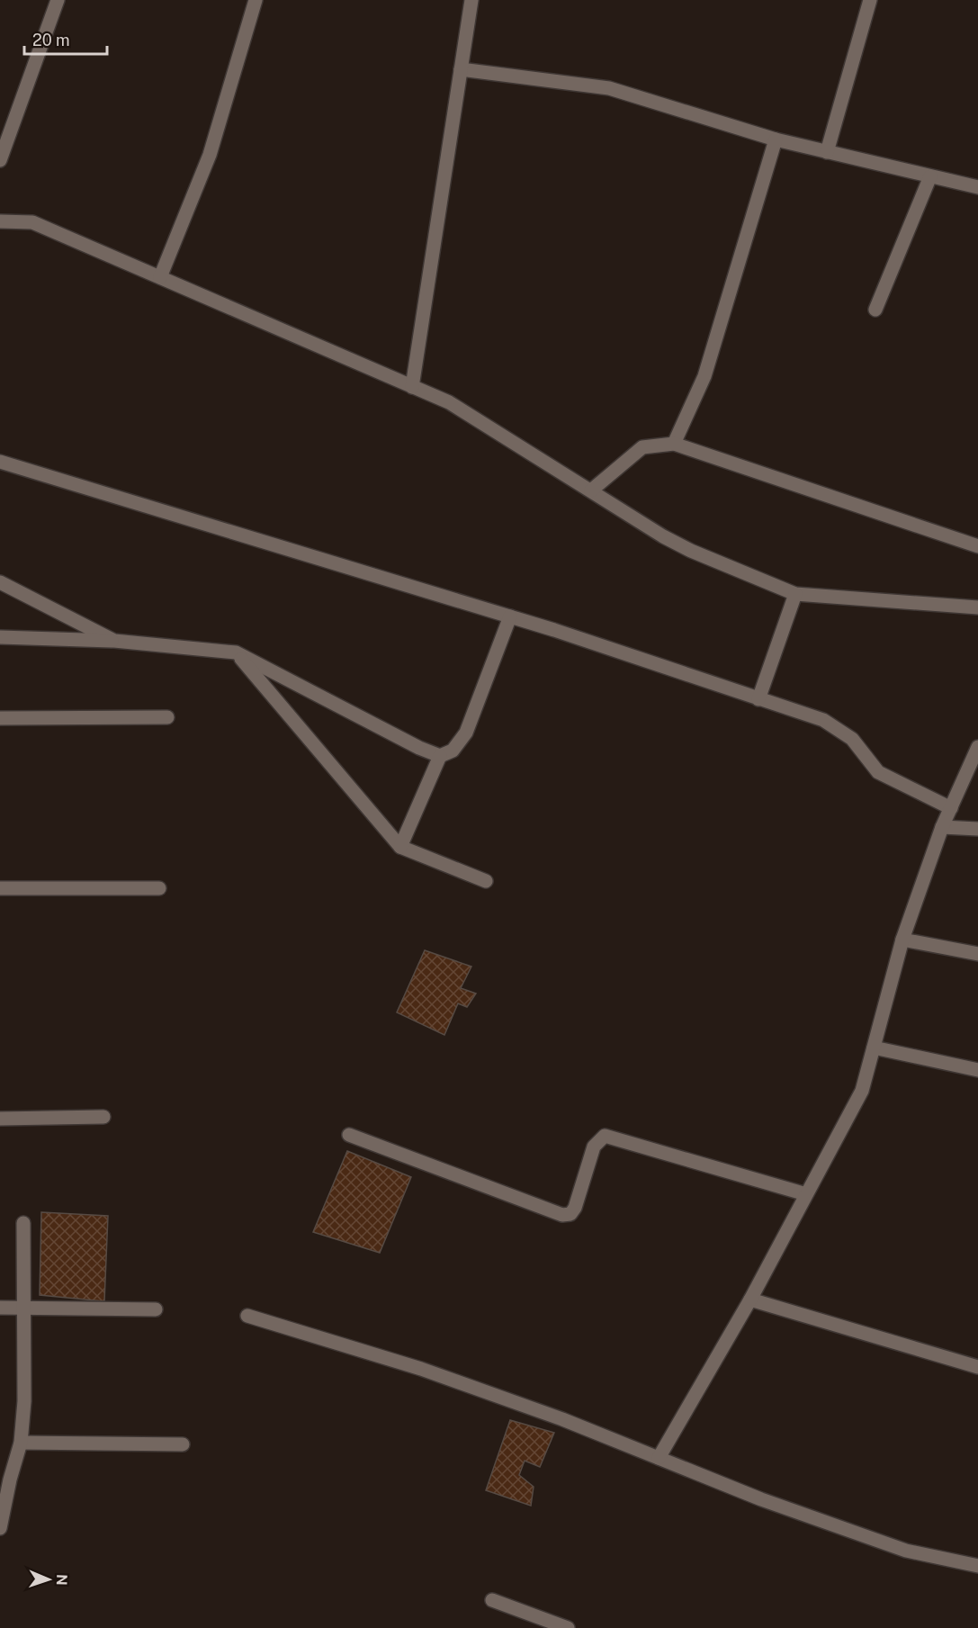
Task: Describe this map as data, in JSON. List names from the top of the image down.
{
  "scale_bar": "20 m",
  "north": "right"
}
